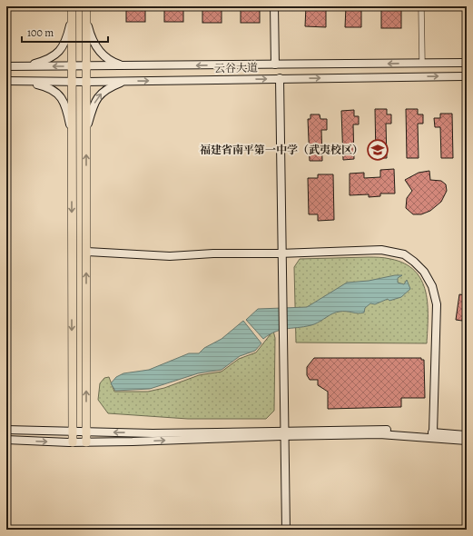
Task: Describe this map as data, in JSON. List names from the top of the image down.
{
  "streets": {
    "main road": ["云谷大道"]
  },
  "places": {
    "school or university": ["福建省南平第一中学（武夷校区）"]
  },
  "scale_bar": "100 m"
}
